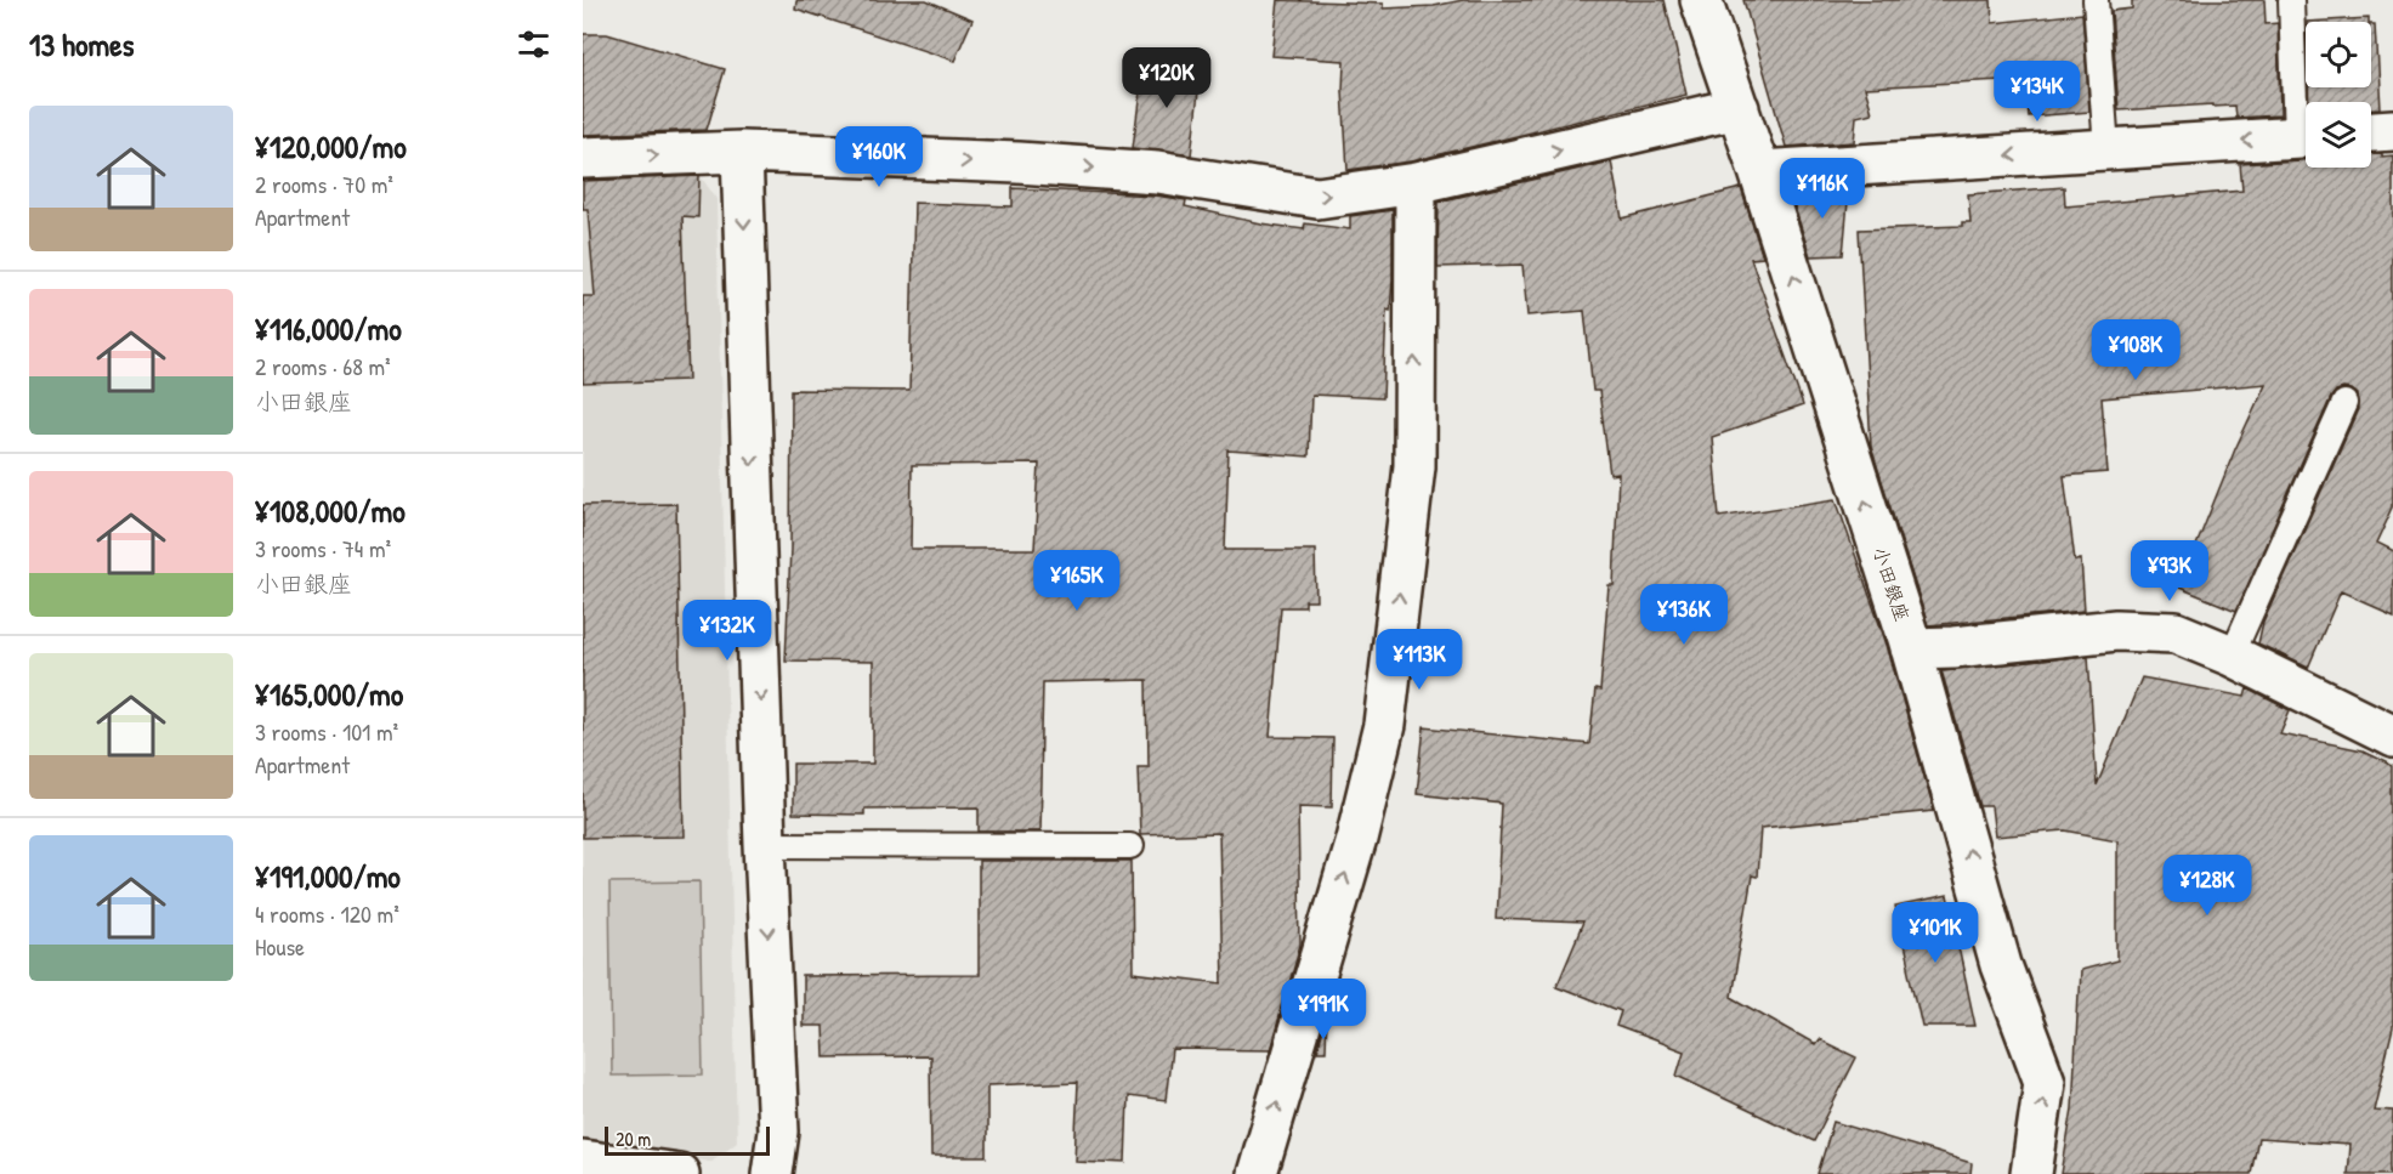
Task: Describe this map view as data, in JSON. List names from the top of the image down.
{
  "streets": {
    "street": ["小田銀座"]
  },
  "one_way": ["小田銀座"],
  "scale_bar": "20 m",
  "page": {
    "heading": "13 homes",
    "price": [
      "¥120K",
      "¥134K",
      "¥160K",
      "¥116K",
      "¥108K",
      "¥93K",
      "¥165K",
      "¥136K",
      "¥132K",
      "¥113K",
      "¥128K",
      "¥101K",
      "¥191K"
    ],
    "list": [
      {
        "name": "¥120,000/mo",
        "note": "2 rooms · 70 m² · Apartment"
      },
      {
        "name": "¥116,000/mo",
        "note": "2 rooms · 68 m² · 小田銀座"
      },
      {
        "name": "¥108,000/mo",
        "note": "3 rooms · 74 m² · 小田銀座"
      },
      {
        "name": "¥165,000/mo",
        "note": "3 rooms · 101 m² · Apartment"
      },
      {
        "name": "¥191,000/mo",
        "note": "4 rooms · 120 m² · House"
      }
    ],
    "scale": "20 m"
  }
}
